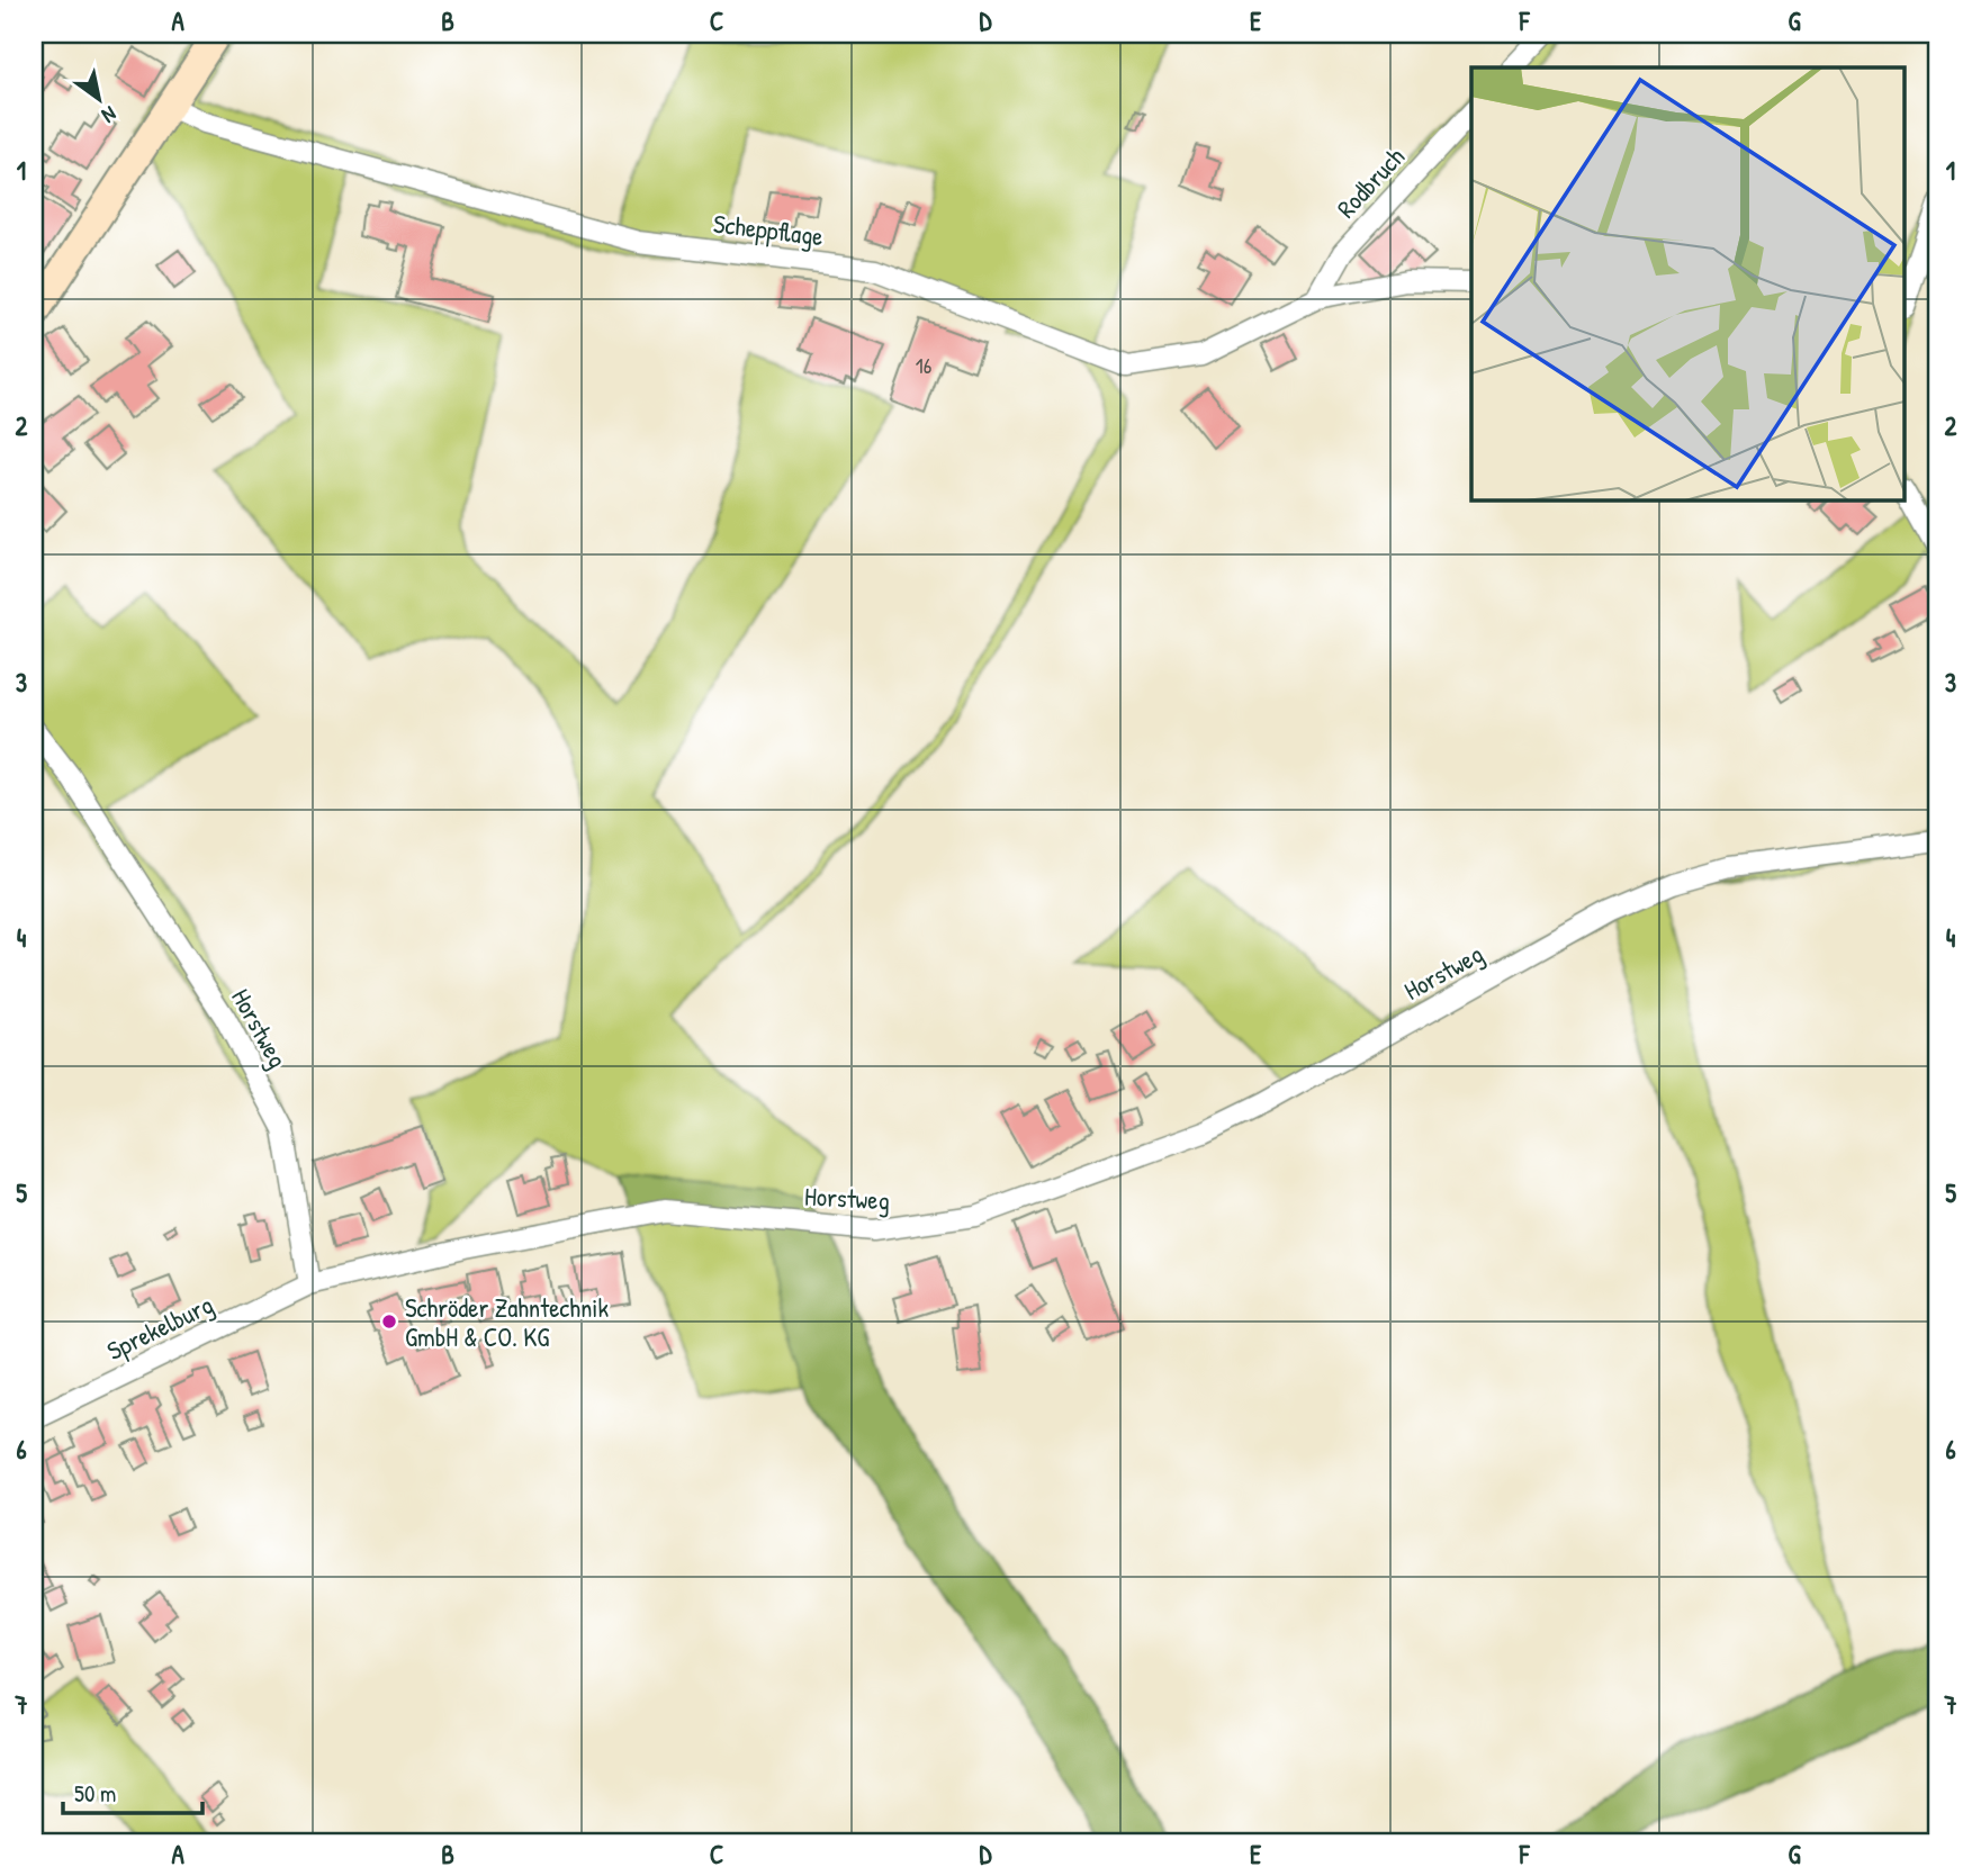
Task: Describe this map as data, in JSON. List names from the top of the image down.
{
  "streets": {
    "street": [
      "Rodbruch",
      "Scheppflage",
      "Horstweg",
      "Sprekelburg"
    ]
  },
  "crossings": [
    ["Rodbruch", "Scheppflage"],
    ["Horstweg", "Sprekelburg"]
  ],
  "places": ["Schröder Zahntechnik GmbH & CO. KG"],
  "house_numbers": ["16"],
  "scale_bar": "50 m",
  "north": "bottom right",
  "grid": {
    "columns": [
      "A",
      "B",
      "C",
      "D",
      "E",
      "F",
      "G"
    ],
    "rows": [
      "1",
      "2",
      "3",
      "4",
      "5",
      "6",
      "7"
    ]
  }
}
